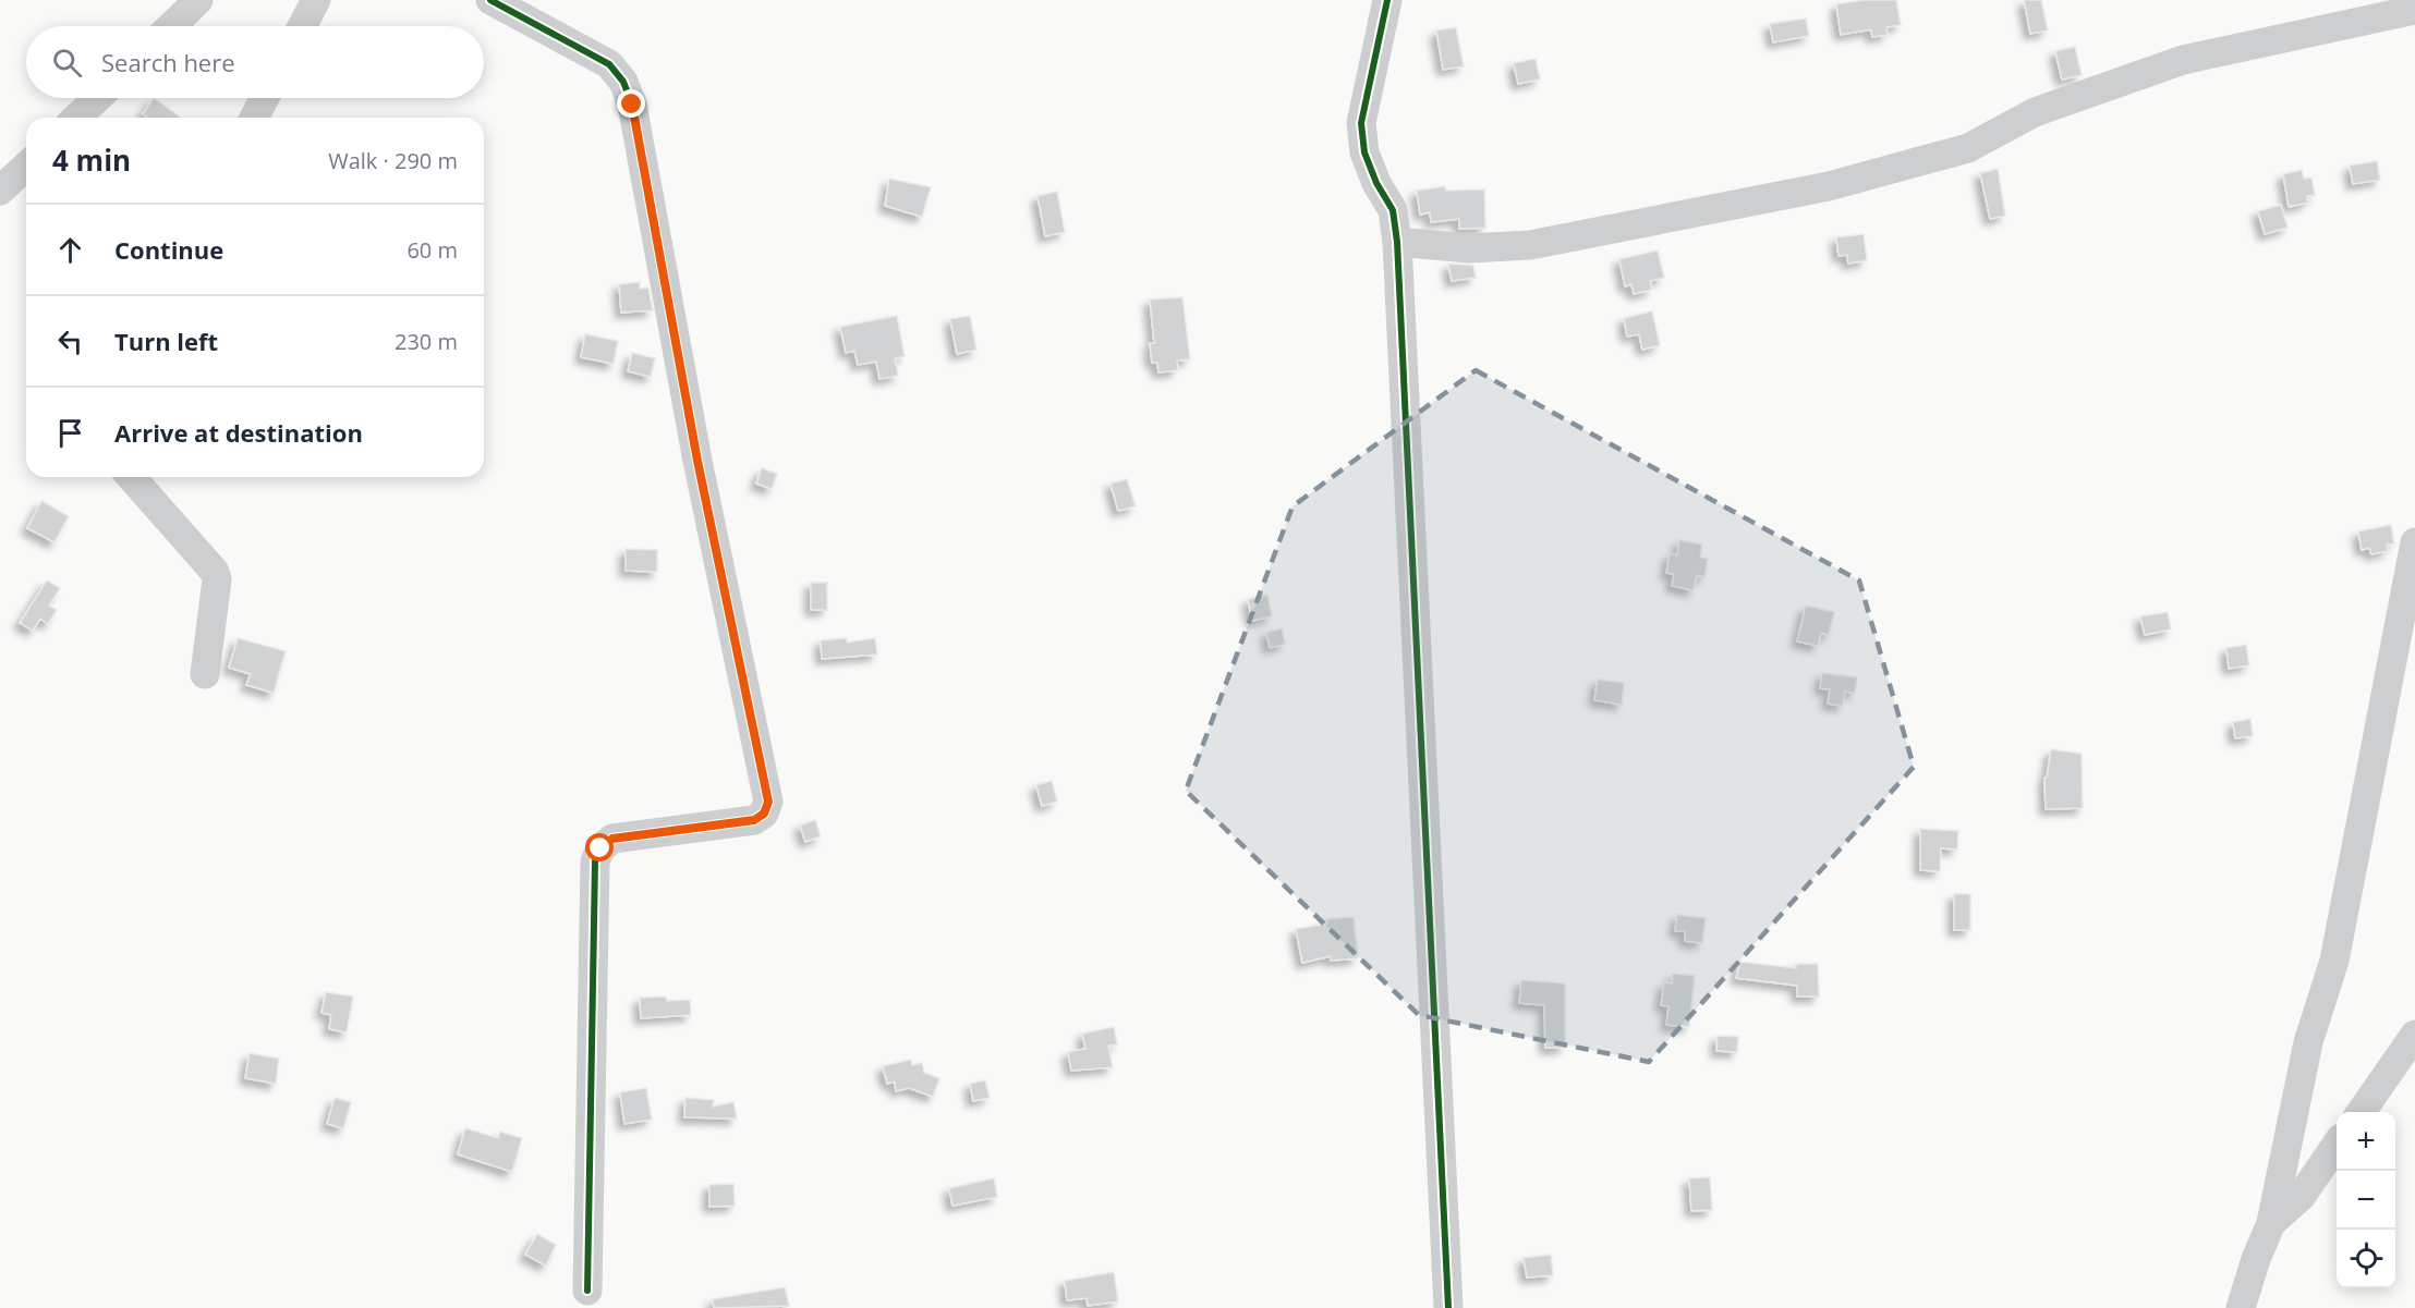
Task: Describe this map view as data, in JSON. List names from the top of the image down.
{
  "page": {
    "search": "Search here",
    "heading": ["4 min", "Walk · 290 m"],
    "list": [
      ["Continue", "60 m"],
      ["Turn left", "230 m"],
      "Arrive at destination"
    ],
    "map_buttons": ["+", "−"]
  }
}
